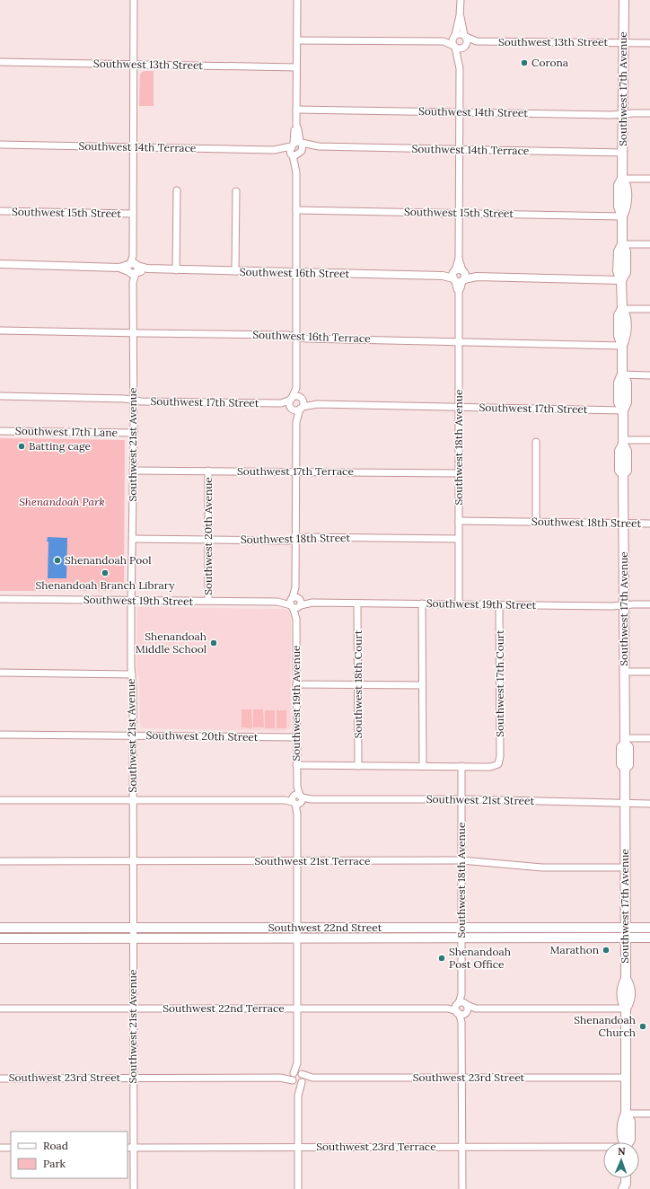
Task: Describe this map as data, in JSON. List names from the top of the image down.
{
  "streets": {
    "main road": ["Southwest 17th Avenue", "Southwest 22nd Street"],
    "street": [
      "Southwest 13th Street",
      "Southwest 14th Street",
      "Southwest 14th Terrace",
      "Southwest 15th Street",
      "Southwest 16th Street",
      "Southwest 16th Terrace",
      "Southwest 17th Street",
      "Southwest 17th Lane",
      "Southwest 21st Avenue",
      "Southwest 18th Avenue",
      "Southwest 17th Terrace",
      "Southwest 18th Street",
      "Southwest 20th Avenue",
      "Southwest 19th Street",
      "Southwest 17th Court",
      "Southwest 18th Court",
      "Southwest 19th Avenue",
      "Southwest 20th Street",
      "Southwest 21st Street",
      "Southwest 21st Terrace",
      "Southwest 22nd Terrace",
      "Southwest 23rd Street",
      "Southwest 23rd Terrace"
    ]
  },
  "crossings": [
    ["Southwest 13th Street", "Southwest 17th Avenue"],
    ["Southwest 13th Street", "Southwest 21st Avenue"],
    ["Southwest 17th Avenue", "Southwest 14th Street"],
    ["Southwest 17th Avenue", "Southwest 14th Terrace"],
    ["Southwest 17th Avenue", "Southwest 15th Street"],
    ["Southwest 17th Avenue", "Southwest 16th Street"],
    ["Southwest 17th Avenue", "Southwest 16th Terrace"],
    ["Southwest 17th Avenue", "Southwest 17th Street"],
    ["Southwest 17th Avenue", "Southwest 18th Street"],
    ["Southwest 17th Avenue", "Southwest 19th Street"],
    ["Southwest 17th Avenue", "Southwest 21st Street"],
    ["Southwest 17th Avenue", "Southwest 21st Terrace"],
    ["Southwest 17th Avenue", "Southwest 22nd Street"],
    ["Southwest 17th Avenue", "Southwest 22nd Terrace"],
    ["Southwest 17th Avenue", "Southwest 23rd Street"],
    ["Southwest 14th Terrace", "Southwest 21st Avenue"],
    ["Southwest 15th Street", "Southwest 21st Avenue"],
    ["Southwest 16th Street", "Southwest 21st Avenue"],
    ["Southwest 16th Street", "Southwest 18th Avenue"],
    ["Southwest 16th Terrace", "Southwest 21st Avenue"],
    ["Southwest 16th Terrace", "Southwest 18th Avenue"],
    ["Southwest 17th Street", "Southwest 21st Avenue"],
    ["Southwest 17th Street", "Southwest 18th Avenue"],
    ["Southwest 17th Street", "Southwest 19th Avenue"],
    ["Southwest 17th Lane", "Southwest 21st Avenue"],
    ["Southwest 21st Avenue", "Southwest 17th Terrace"],
    ["Southwest 21st Avenue", "Southwest 18th Street"],
    ["Southwest 21st Avenue", "Southwest 19th Street"],
    ["Southwest 21st Avenue", "Southwest 20th Street"],
    ["Southwest 21st Avenue", "Southwest 21st Street"],
    ["Southwest 21st Avenue", "Southwest 21st Terrace"],
    ["Southwest 21st Avenue", "Southwest 22nd Street"],
    ["Southwest 21st Avenue", "Southwest 22nd Terrace"],
    ["Southwest 21st Avenue", "Southwest 23rd Street"],
    ["Southwest 21st Avenue", "Southwest 23rd Terrace"],
    ["Southwest 18th Avenue", "Southwest 17th Terrace"],
    ["Southwest 18th Avenue", "Southwest 18th Street"],
    ["Southwest 18th Avenue", "Southwest 19th Street"],
    ["Southwest 18th Avenue", "Southwest 17th Court"],
    ["Southwest 18th Avenue", "Southwest 21st Street"],
    ["Southwest 18th Avenue", "Southwest 21st Terrace"],
    ["Southwest 18th Avenue", "Southwest 22nd Street"],
    ["Southwest 18th Avenue", "Southwest 22nd Terrace"],
    ["Southwest 18th Avenue", "Southwest 23rd Street"],
    ["Southwest 18th Avenue", "Southwest 23rd Terrace"],
    ["Southwest 17th Terrace", "Southwest 20th Avenue"],
    ["Southwest 17th Terrace", "Southwest 19th Avenue"],
    ["Southwest 18th Street", "Southwest 20th Avenue"],
    ["Southwest 18th Street", "Southwest 19th Avenue"],
    ["Southwest 20th Avenue", "Southwest 19th Street"],
    ["Southwest 19th Street", "Southwest 17th Court"],
    ["Southwest 19th Street", "Southwest 18th Court"],
    ["Southwest 19th Street", "Southwest 19th Avenue"],
    ["Southwest 19th Avenue", "Southwest 20th Street"],
    ["Southwest 19th Avenue", "Southwest 21st Street"],
    ["Southwest 19th Avenue", "Southwest 21st Terrace"],
    ["Southwest 19th Avenue", "Southwest 22nd Street"],
    ["Southwest 19th Avenue", "Southwest 22nd Terrace"],
    ["Southwest 19th Avenue", "Southwest 23rd Street"]
  ],
  "parks": ["Shenandoah Park"],
  "places": [
    "Corona",
    "Batting cage",
    "Shenandoah Pool",
    "Shenandoah Branch Library",
    "Shenandoah Middle School",
    "Marathon",
    "Shenandoah Post Office",
    "Shenandoah Church"
  ],
  "legend": ["Road", "Park"],
  "north": "top"
}
